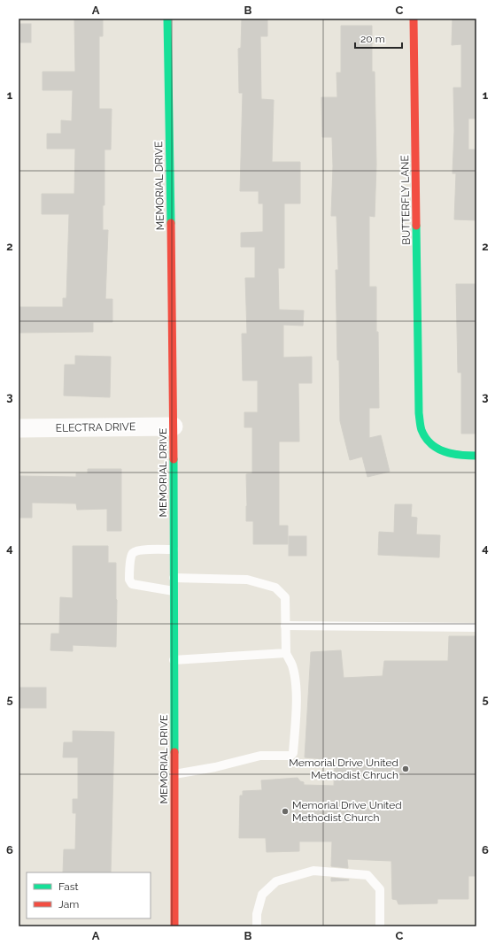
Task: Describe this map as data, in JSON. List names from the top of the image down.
{
  "streets": {
    "main road": ["MEMORIAL DRIVE", "BUTTERFLY LANE"],
    "street": ["ELECTRA DRIVE"]
  },
  "crossings": [
    ["MEMORIAL DRIVE", "ELECTRA DRIVE"]
  ],
  "places": ["Memorial Drive United Methodist Chruch", "Memorial Drive United Methodist Church"],
  "legend": ["Fast", "Jam"],
  "scale_bar": "20 m",
  "grid": {
    "columns": ["A", "B", "C"],
    "rows": [
      "1",
      "2",
      "3",
      "4",
      "5",
      "6"
    ]
  }
}
